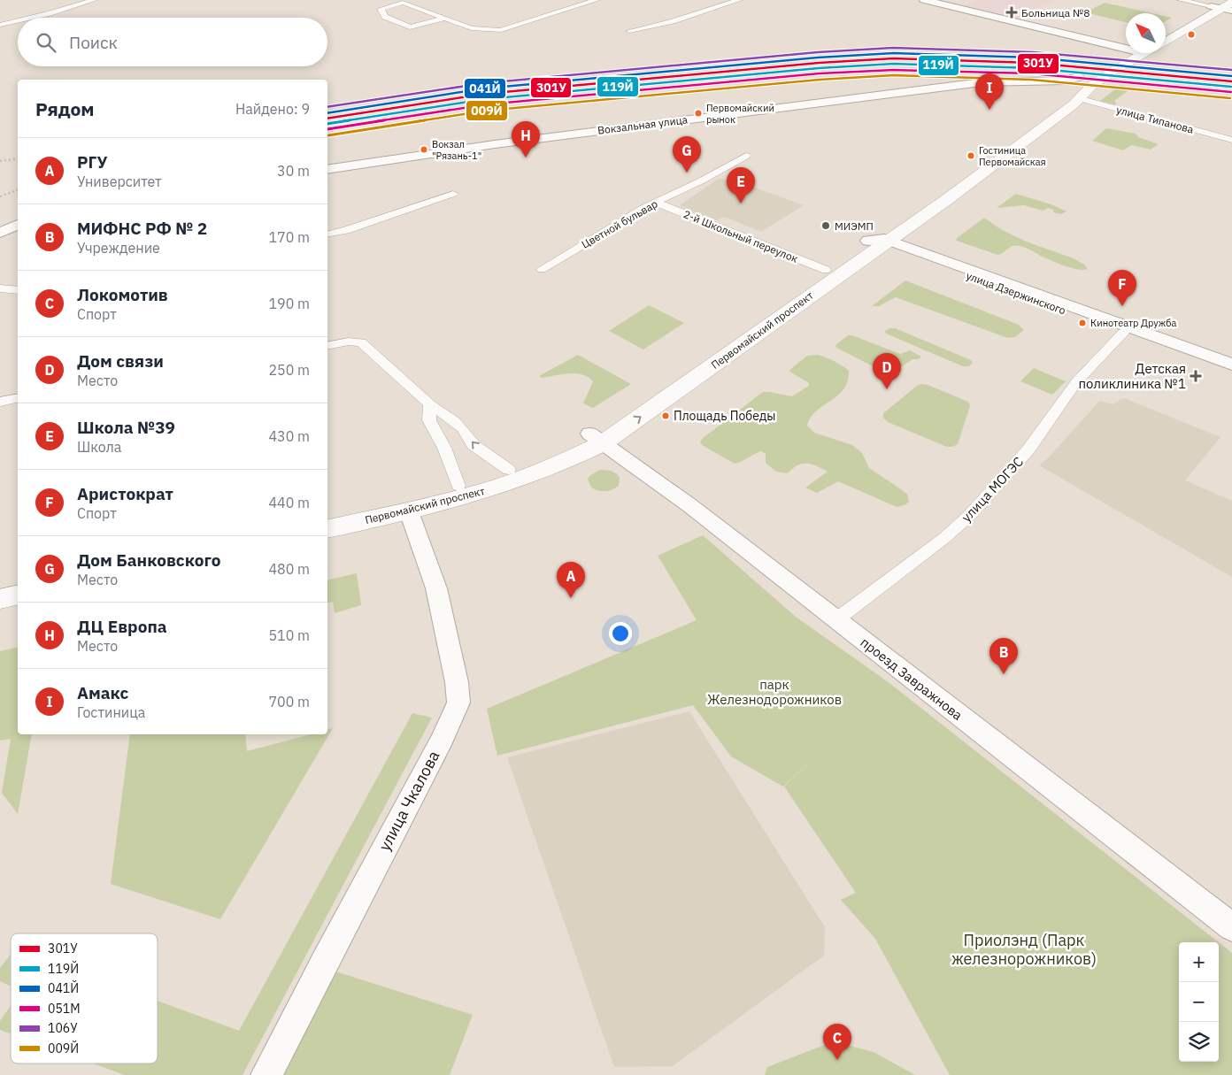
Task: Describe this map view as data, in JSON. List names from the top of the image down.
{
  "streets": {
    "main road": ["Вокзальная улица", "улица Дзержинского", "Первомайский проспект"],
    "street": [
      "улица Типанова",
      "Цветной бульвар",
      "2-й Школьный переулок",
      "улица МОГЭС",
      "проезд Завражнова",
      "улица Чкалова"
    ]
  },
  "crossings": [
    ["улица Типанова", "Вокзальная улица"],
    ["улица Типанова", "Первомайский проспект"],
    ["Вокзальная улица", "Первомайский проспект"],
    ["Цветной бульвар", "2-й Школьный переулок"],
    ["2-й Школьный переулок", "Первомайский проспект"],
    ["улица Дзержинского", "Первомайский проспект"],
    ["улица Дзержинского", "улица МОГЭС"],
    ["Первомайский проспект", "проезд Завражнова"],
    ["Первомайский проспект", "улица Чкалова"],
    ["улица МОГЭС", "проезд Завражнова"]
  ],
  "parks": ["парк Железнодорожников", "Приолэнд (Парк железнорожников)"],
  "places": {
    "health": ["Больница №8", "Детская поликлиника №1"],
    "other": [
      "Первомайский рынок",
      "Вокзал \"Рязань-1\"",
      "Гостиница Первомайская",
      "МИЭМП",
      "Кинотеатр Дружба",
      "Площадь Победы"
    ]
  },
  "lines": [
    "transit line 106У",
    "transit line 041Й",
    "transit line 301У",
    "transit line 119Й",
    "transit line 051М",
    "transit line 009Й"
  ],
  "legend": [
    "301У",
    "119Й",
    "041Й",
    "051М",
    "106У",
    "009Й"
  ],
  "north": "top left",
  "page": {
    "search": "Поиск",
    "pins": [
      "I",
      "H",
      "G",
      "E",
      "F",
      "D",
      "A",
      "B",
      "C"
    ],
    "heading": ["Рядом", "Найдено: 9"],
    "list": [
      {
        "mark": "A",
        "name": "РГУ",
        "note": "Университет",
        "value": "30 m"
      },
      {
        "mark": "B",
        "name": "МИФНС РФ № 2",
        "note": "Учреждение",
        "value": "170 m"
      },
      {
        "mark": "C",
        "name": "Локомотив",
        "note": "Спорт",
        "value": "190 m"
      },
      {
        "mark": "D",
        "name": "Дом связи",
        "note": "Место",
        "value": "250 m"
      },
      {
        "mark": "E",
        "name": "Школа №39",
        "note": "Школа",
        "value": "430 m"
      },
      {
        "mark": "F",
        "name": "Аристократ",
        "note": "Спорт",
        "value": "440 m"
      },
      {
        "mark": "G",
        "name": "Дом Банковского",
        "note": "Место",
        "value": "480 m"
      },
      {
        "mark": "H",
        "name": "ДЦ Европа",
        "note": "Место",
        "value": "510 m"
      },
      {
        "mark": "I",
        "name": "Амакс",
        "note": "Гостиница",
        "value": "700 m"
      }
    ],
    "map_buttons": ["+", "−"]
  }
}
